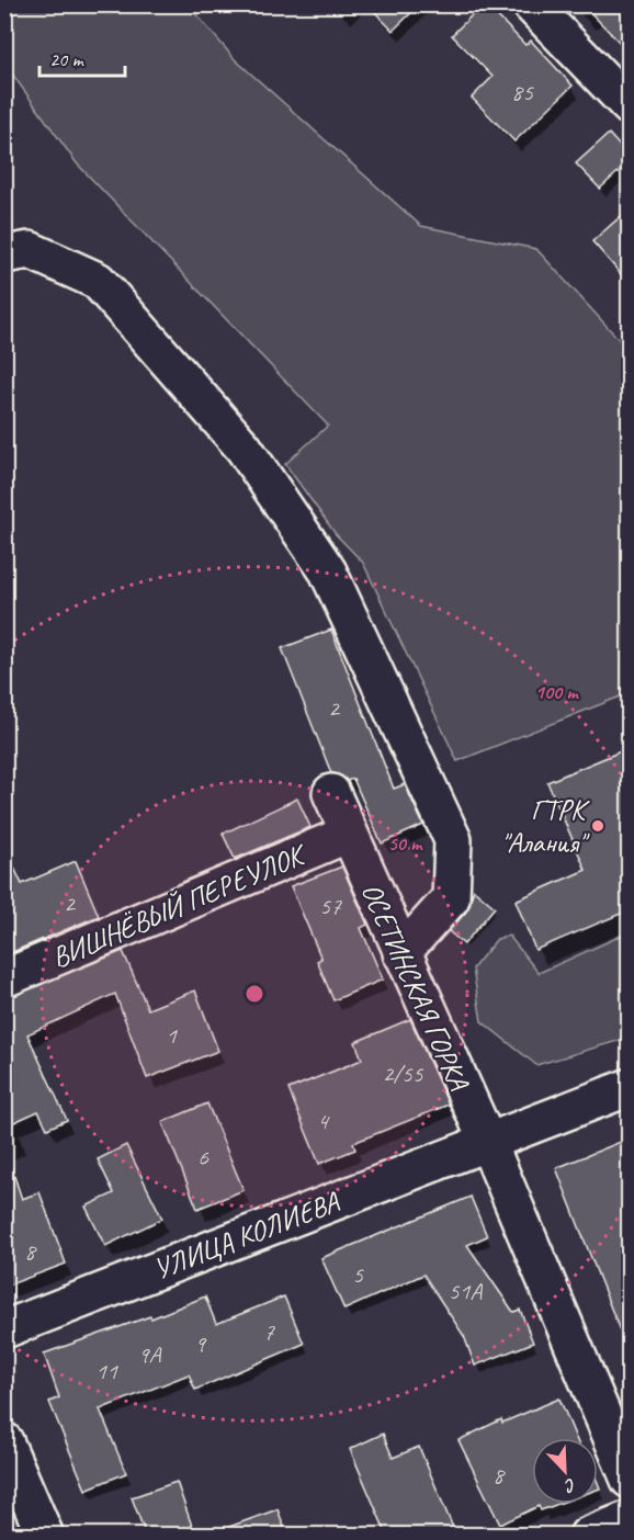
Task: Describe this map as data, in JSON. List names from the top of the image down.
{
  "streets": {
    "street": ["ВИШНЁВЫЙ ПЕРЕУЛОК", "ОСЕТИНСКАЯ ГОРКА", "УЛИЦА КОЛИЕВА"]
  },
  "crossings": [
    ["ВИШНЁВЫЙ ПЕРЕУЛОК", "ОСЕТИНСКАЯ ГОРКА"],
    ["ОСЕТИНСКАЯ ГОРКА", "УЛИЦА КОЛИЕВА"]
  ],
  "places": ["ГТРК \"Алания\""],
  "house_numbers": [
    "85",
    "2",
    "2",
    "57",
    "1",
    "2/55",
    "4",
    "6",
    "8",
    "5",
    "51A",
    "7",
    "9",
    "9А",
    "11",
    "8"
  ],
  "scale_bar": "20 m",
  "north": "bottom right",
  "rings": ["100 m", "50 m"]
}
